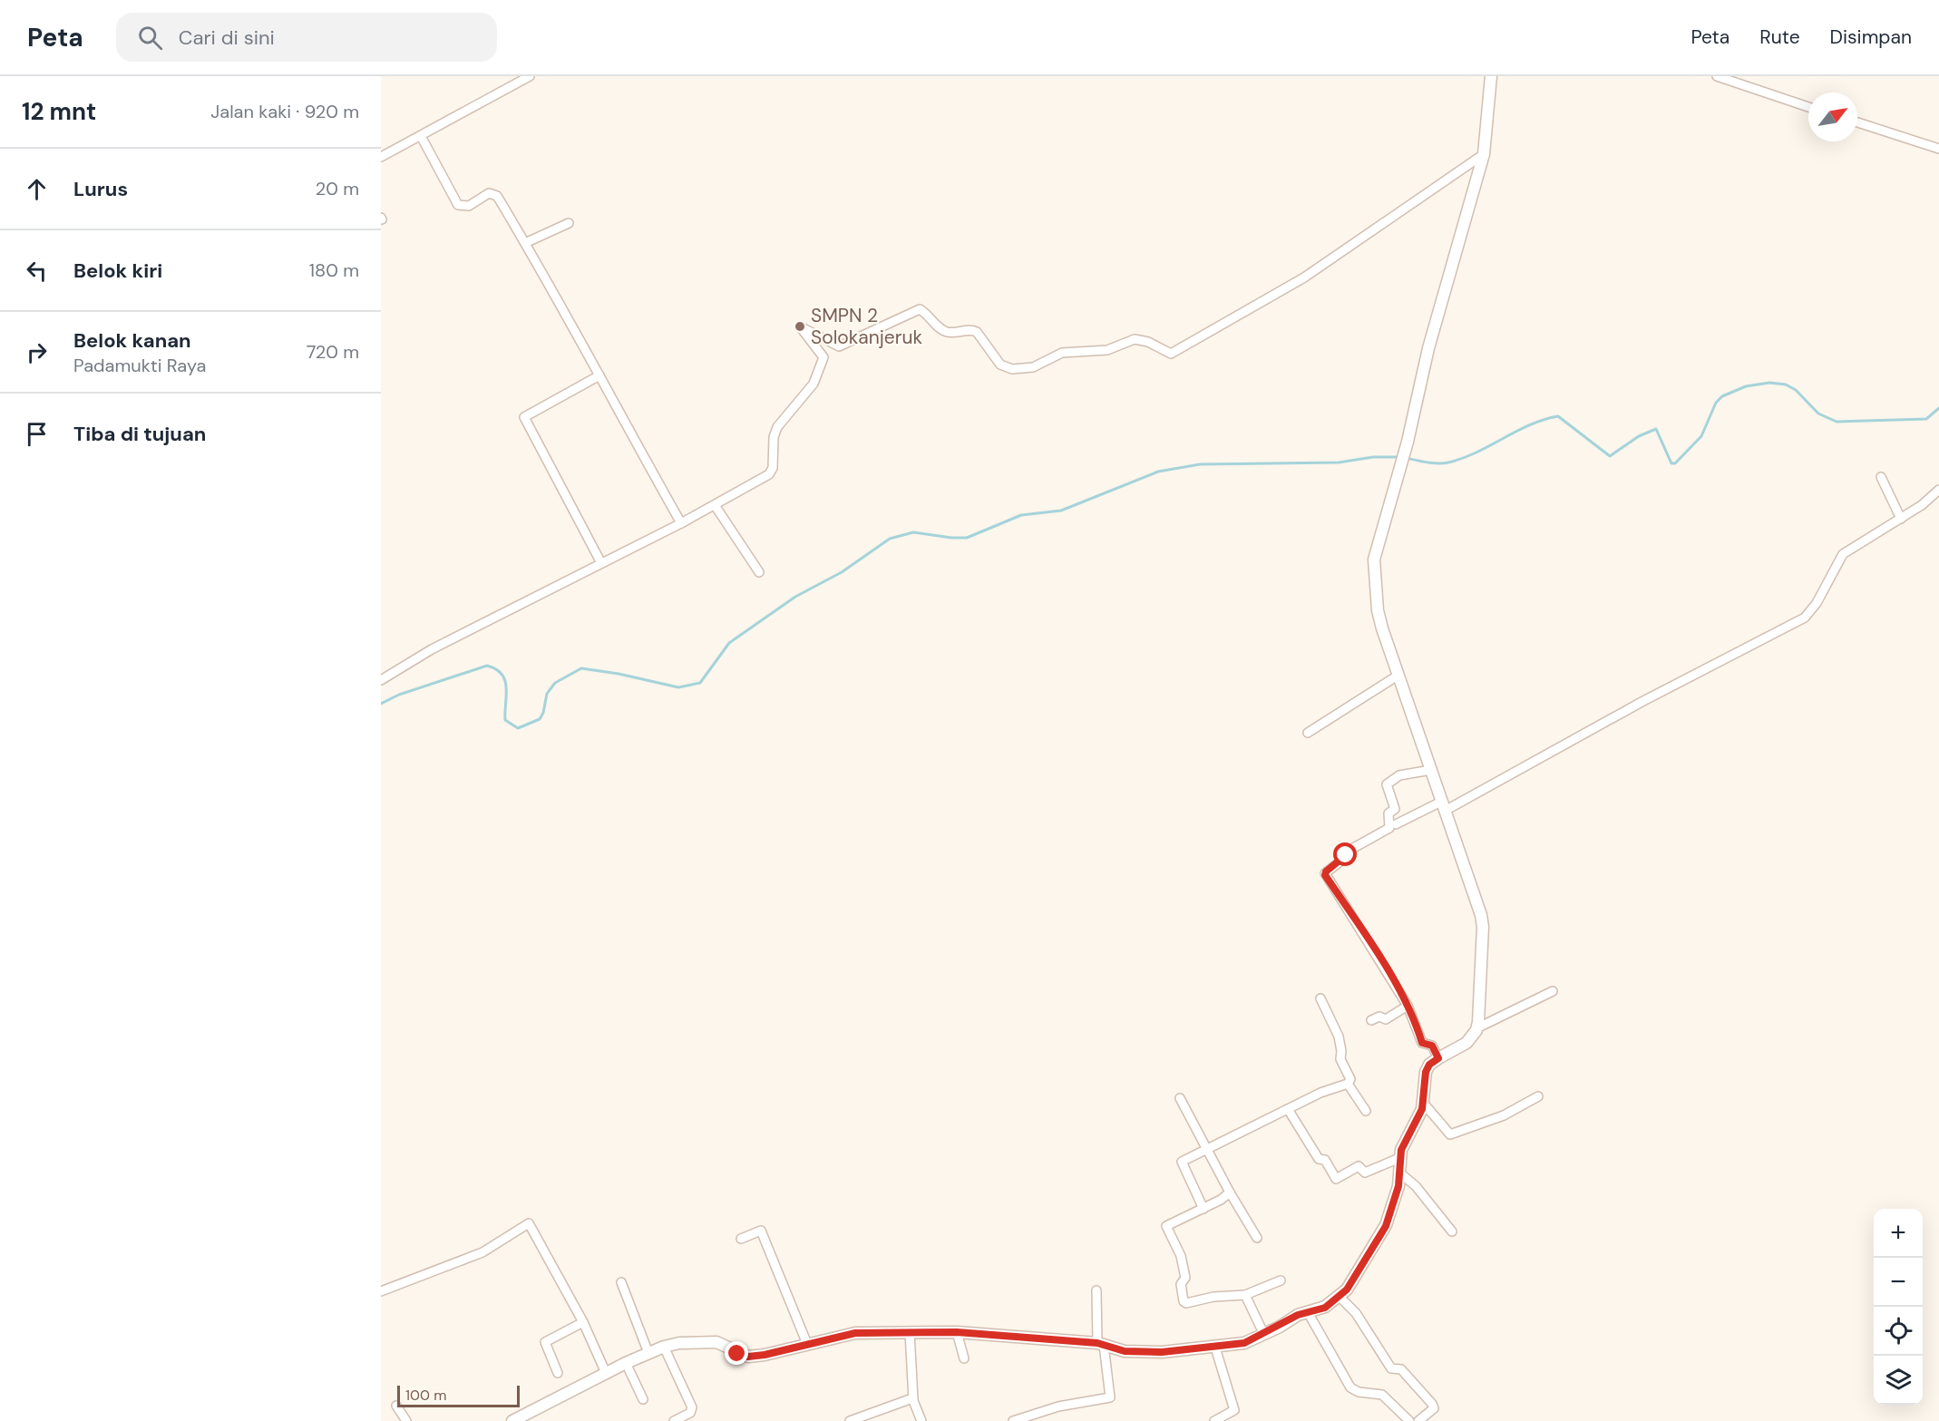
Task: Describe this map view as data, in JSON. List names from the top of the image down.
{
  "places": ["SMPN 2 Solokanjeruk"],
  "scale_bar": "100 m",
  "north": "top right",
  "page": {
    "header": "Peta",
    "search": "Cari di sini",
    "nav": ["Peta", "Rute", "Disimpan"],
    "heading": ["12 mnt", "Jalan kaki · 920 m"],
    "list": [
      ["Lurus", "20 m"],
      ["Belok kiri", "180 m"],
      ["Belok kanan", "Padamukti Raya", "720 m"],
      "Tiba di tujuan"
    ],
    "map_buttons": ["+", "−"],
    "scale": "100 m"
  }
}
